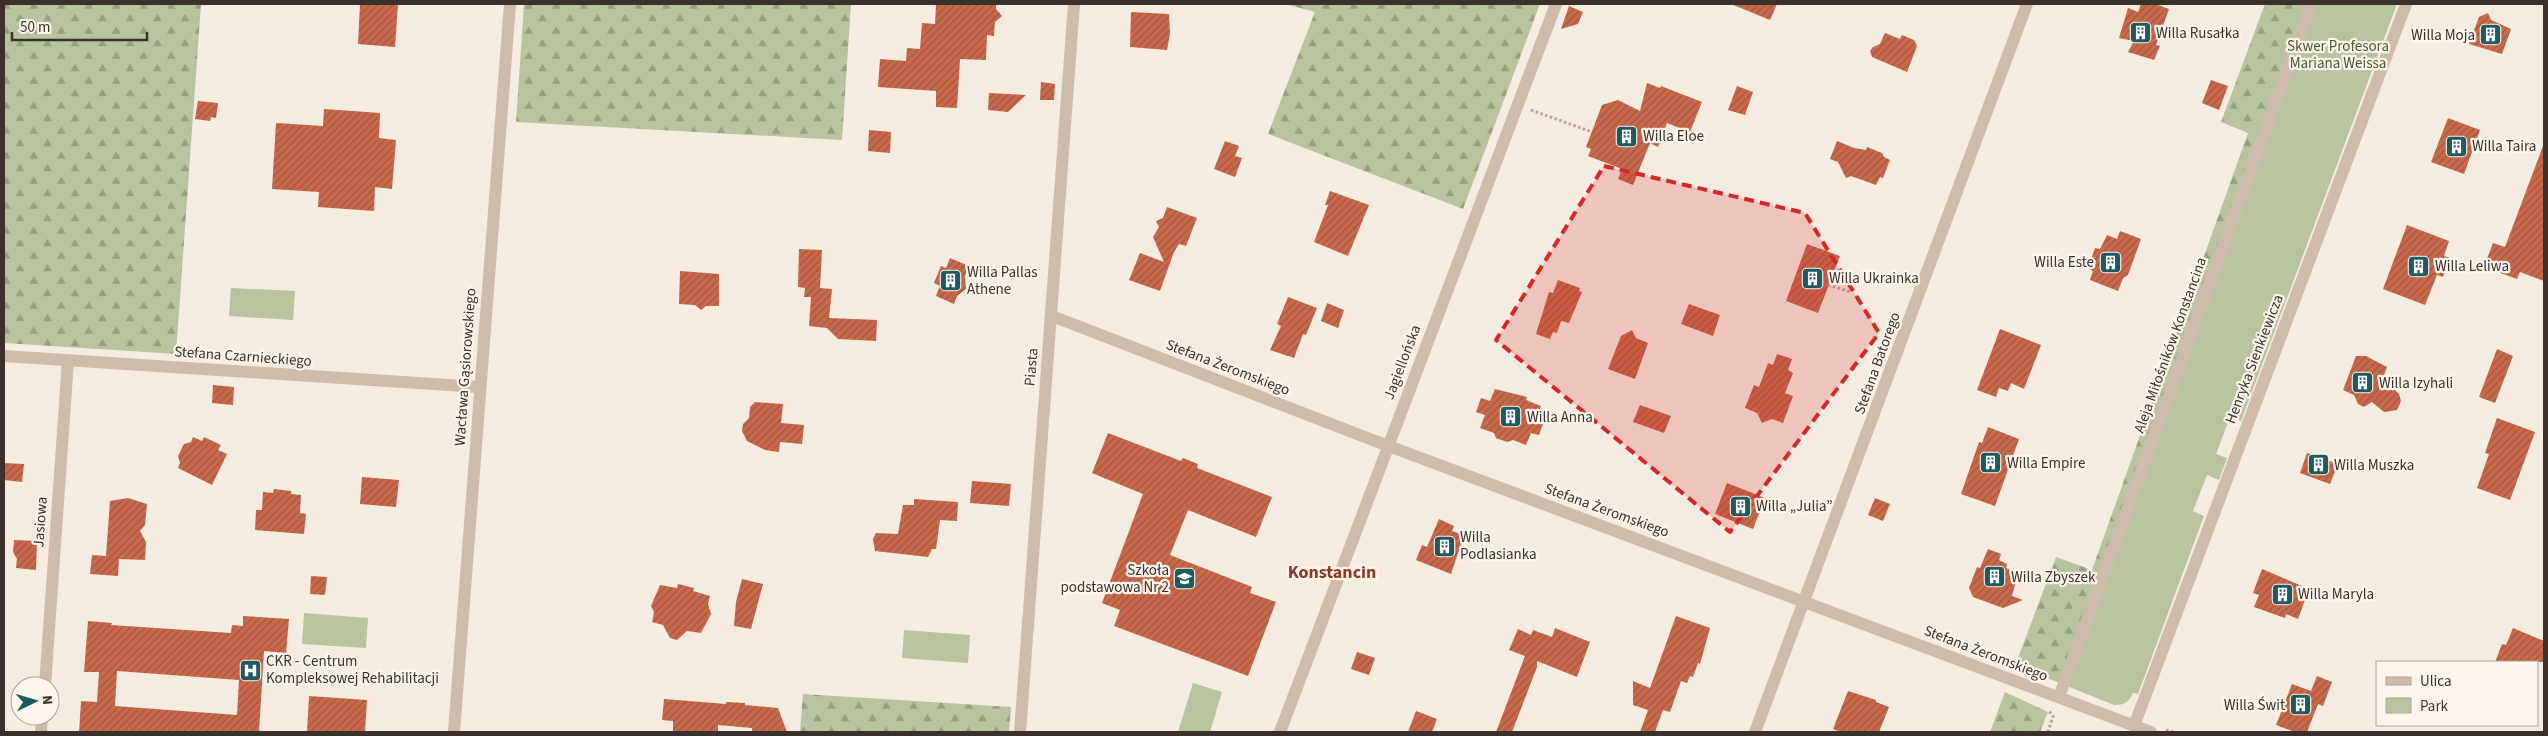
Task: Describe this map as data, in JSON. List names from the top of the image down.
{
  "streets": {
    "street": [
      "Aleja Miłośników Konstancina",
      "Stefana Czarnieckiego",
      "Henryka Sienkiewicza",
      "Jagiellońska",
      "Stefana Batorego",
      "Wacława Gąsiorowskiego",
      "Piasta",
      "Stefana Żeromskiego",
      "Jasiowa"
    ]
  },
  "crossings": [
    ["Aleja Miłośników Konstancina", "Stefana Żeromskiego"],
    ["Stefana Czarnieckiego", "Wacława Gąsiorowskiego"],
    ["Stefana Czarnieckiego", "Jasiowa"],
    ["Henryka Sienkiewicza", "Stefana Żeromskiego"],
    ["Jagiellońska", "Stefana Żeromskiego"],
    ["Stefana Batorego", "Stefana Żeromskiego"],
    ["Piasta", "Stefana Żeromskiego"]
  ],
  "districts": ["Konstancin"],
  "parks": ["Skwer Profesora Mariana Weissa"],
  "places": {
    "building": [
      "Willa Rusałka",
      "Willa Moja",
      "Willa Eloe",
      "Willa Taira",
      "Willa Este",
      "Willa Leliwa",
      "Willa Ukrainka",
      "Willa Pallas Athene",
      "Willa Izyhali",
      "Willa Anna",
      "Willa Empire",
      "Willa Muszka",
      "Willa „Julia”",
      "Willa Podlasianka",
      "Willa Zbyszek",
      "Willa Maryla",
      "Willa Świt"
    ],
    "school or university": ["Szkoła podstawowa Nr 2"],
    "hospital": ["CKR - Centrum Kompleksowej Rehabilitacji"]
  },
  "legend": ["Ulica", "Park"],
  "scale_bar": "50 m",
  "north": "right"
}
